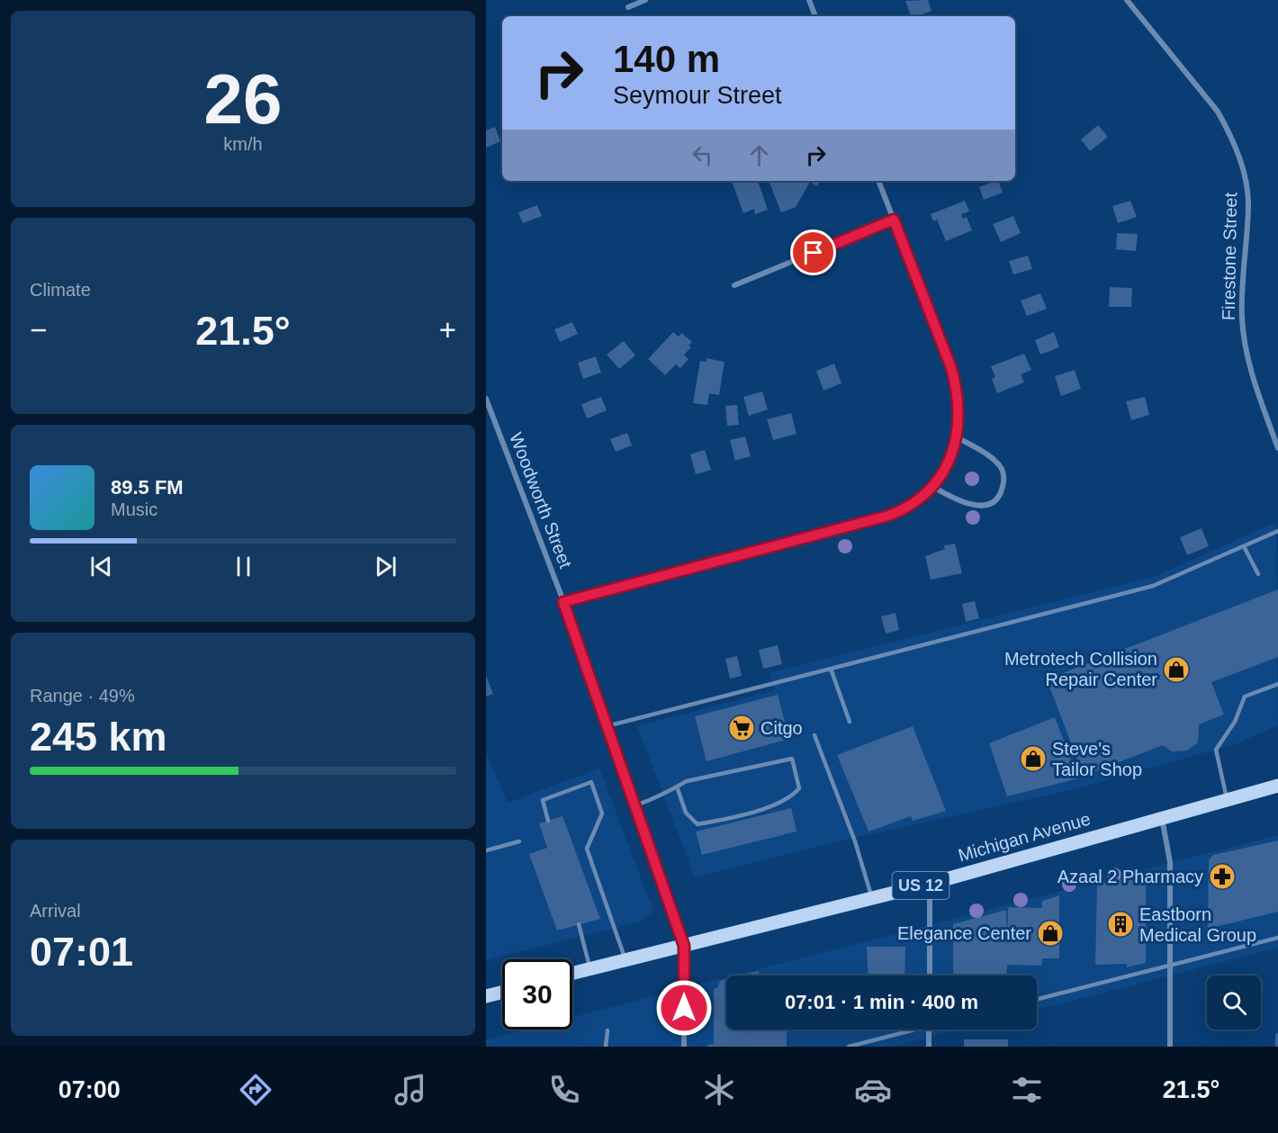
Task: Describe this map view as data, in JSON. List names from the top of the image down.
{
  "streets": {
    "main road": ["Michigan Avenue", "US 12"],
    "street": ["Firestone Street", "Woodworth Street"]
  },
  "crossings": [
    ["Woodworth Street", "Michigan Avenue"]
  ],
  "places": {
    "shop": ["Metrotech Collision Repair Center", "Steve's Tailor Shop", "Elegance Center"],
    "supermarket": ["Citgo"],
    "pharmacy": ["Azaal 2 Pharmacy"],
    "building": ["Eastborn Medical Group"]
  },
  "page": {
    "tile": [
      ["26", "km/h"],
      "Climate",
      ["Range · 49%", "245 km"],
      ["Arrival", "07:01"]
    ],
    "turn": ["140 m", "Seymour Street"],
    "heat": ["−", "21.5°", "+"],
    "song": ["89.5 FM", "Music"],
    "limit": "30",
    "trip": "07:01 · 1 min · 400 m",
    "tabs": ["07:00", "21.5°"]
  }
}
